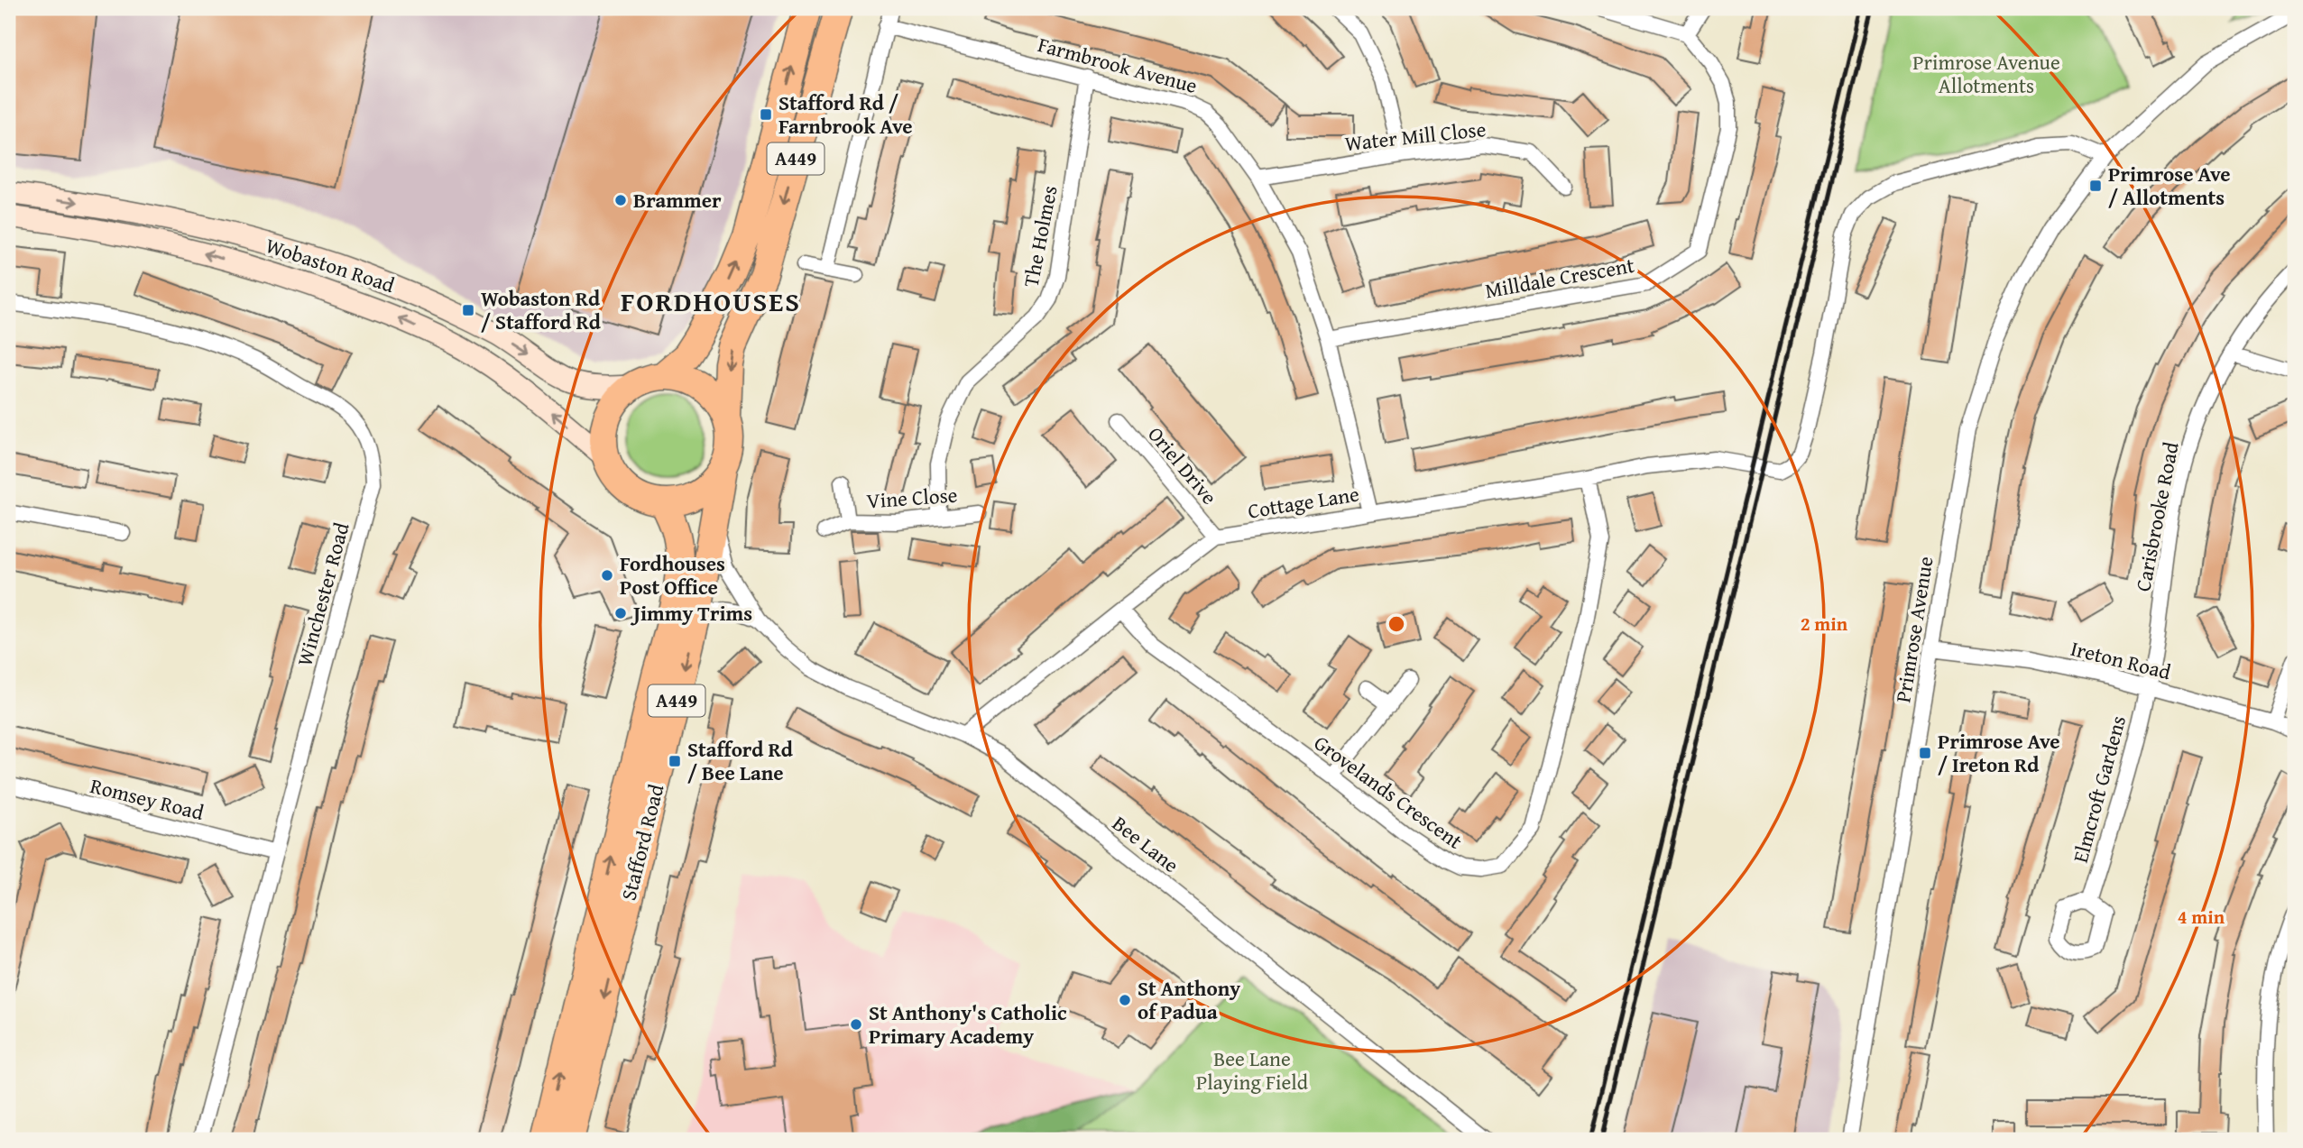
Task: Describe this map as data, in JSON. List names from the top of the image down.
{
  "streets": {
    "highway": ["A449", "Stafford Road"],
    "street": [
      "Farmbrook Avenue",
      "Water Mill Close",
      "The Holmes",
      "Wobaston Road",
      "Milldale Crescent",
      "Oriel Drive",
      "Vine Close",
      "Cottage Lane",
      "Carisbrooke Road",
      "Winchester Road",
      "Primrose Avenue",
      "Ireton Road",
      "Elmcroft Gardens",
      "Grovelands Crescent",
      "Romsey Road",
      "Bee Lane"
    ]
  },
  "crossings": [
    ["Farmbrook Avenue", "Water Mill Close"],
    ["Farmbrook Avenue", "The Holmes"],
    ["Farmbrook Avenue", "Milldale Crescent"],
    ["Farmbrook Avenue", "Cottage Lane"],
    ["A449", "Wobaston Road"],
    ["A449", "Stafford Road"],
    ["The Holmes", "Vine Close"],
    ["Wobaston Road", "Stafford Road"],
    ["Oriel Drive", "Cottage Lane"],
    ["Cottage Lane", "Primrose Avenue"],
    ["Cottage Lane", "Grovelands Crescent"],
    ["Cottage Lane", "Bee Lane"],
    ["Carisbrooke Road", "Ireton Road"],
    ["Carisbrooke Road", "Elmcroft Gardens"],
    ["Winchester Road", "Romsey Road"],
    ["Primrose Avenue", "Ireton Road"],
    ["Ireton Road", "Elmcroft Gardens"],
    ["Stafford Road", "Bee Lane"]
  ],
  "districts": ["FORDHOUSES"],
  "parks": ["Primrose Avenue Allotments", "Bee Lane Playing Field"],
  "places": {
    "transit": [
      "Stafford Rd / Farnbrook Ave",
      "Primrose Ave / Allotments",
      "Wobaston Rd / Stafford Rd",
      "Primrose Ave / Ireton Rd",
      "Stafford Rd / Bee Lane"
    ],
    "other": [
      "Brammer",
      "Fordhouses Post Office",
      "Jimmy Trims",
      "St Anthony of Padua",
      "St Anthony's Catholic Primary Academy"
    ]
  },
  "rings": ["2 min", "4 min"]
}
